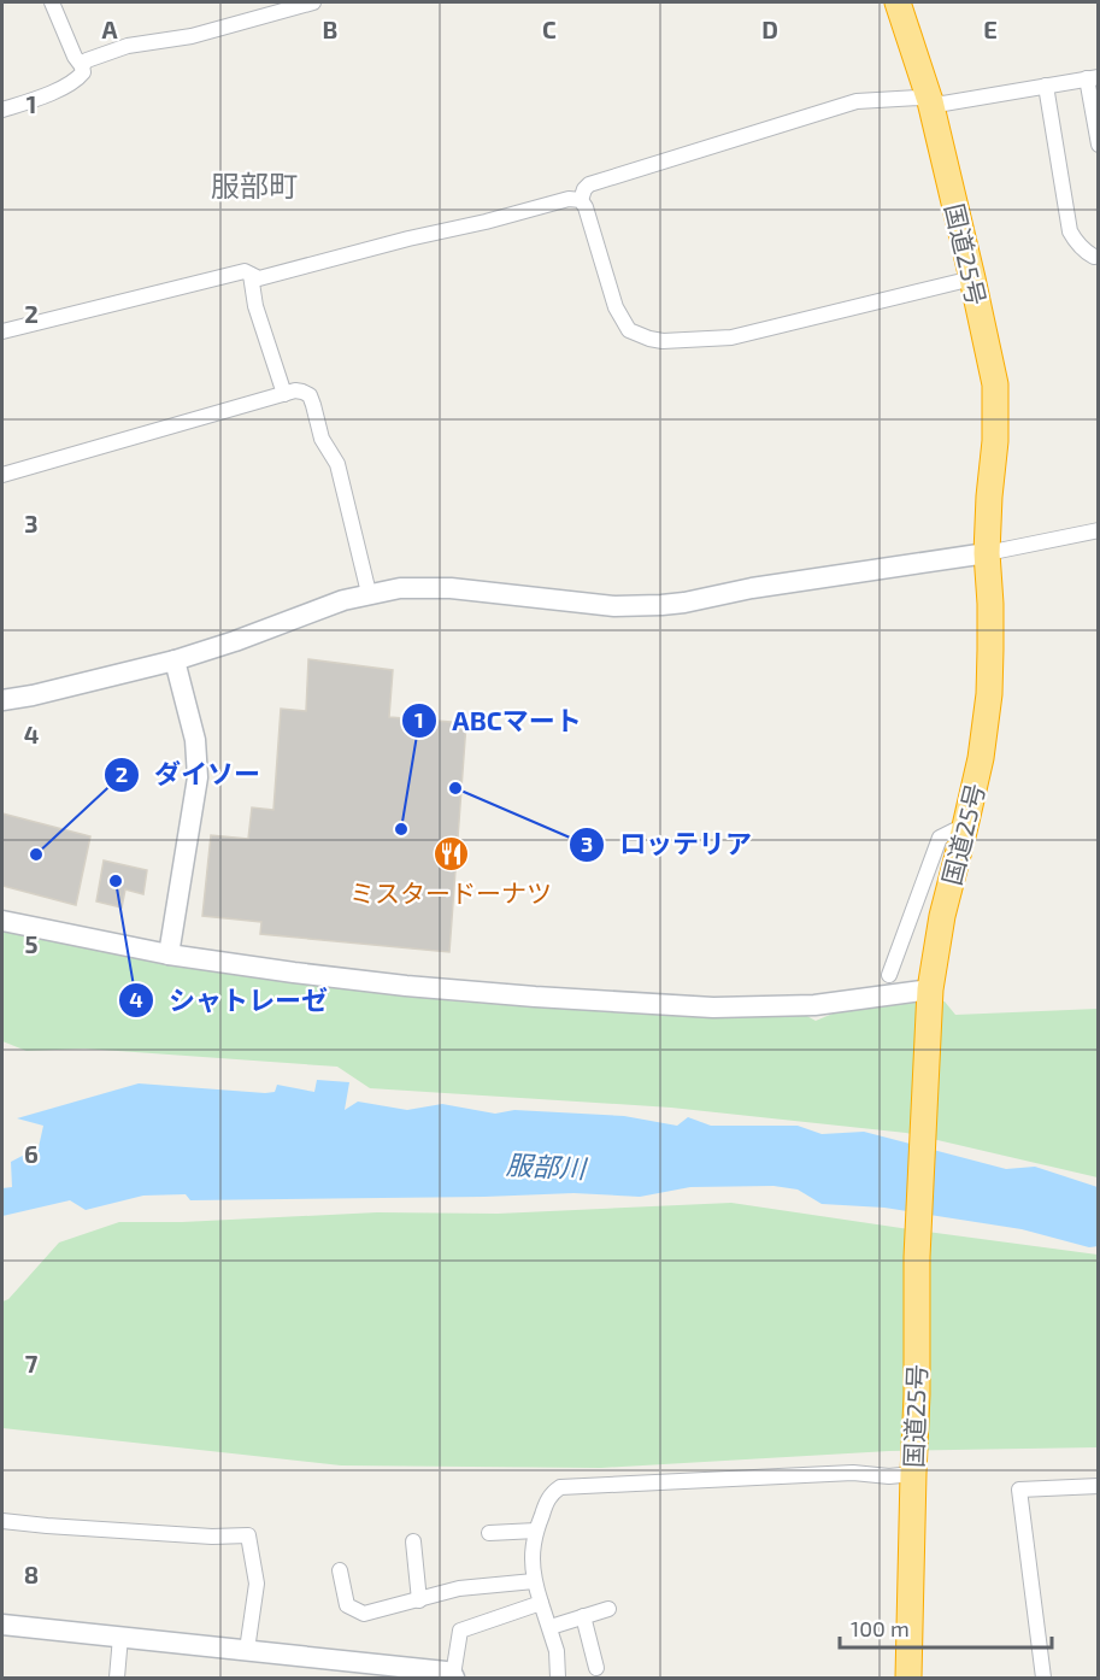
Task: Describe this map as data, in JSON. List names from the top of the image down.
{
  "streets": {
    "highway": ["国道25号"]
  },
  "districts": ["服部町"],
  "water": ["服部川"],
  "places": {
    "other": [
      "ロッテリア",
      "ABCマート",
      "ダイソー",
      "シャトレーゼ"
    ],
    "restaurant": ["ミスタードーナツ"]
  },
  "scale_bar": "100 m",
  "grid": {
    "columns": [
      "A",
      "B",
      "C",
      "D",
      "E"
    ],
    "rows": [
      "1",
      "2",
      "3",
      "4",
      "5",
      "6",
      "7",
      "8"
    ]
  }
}
